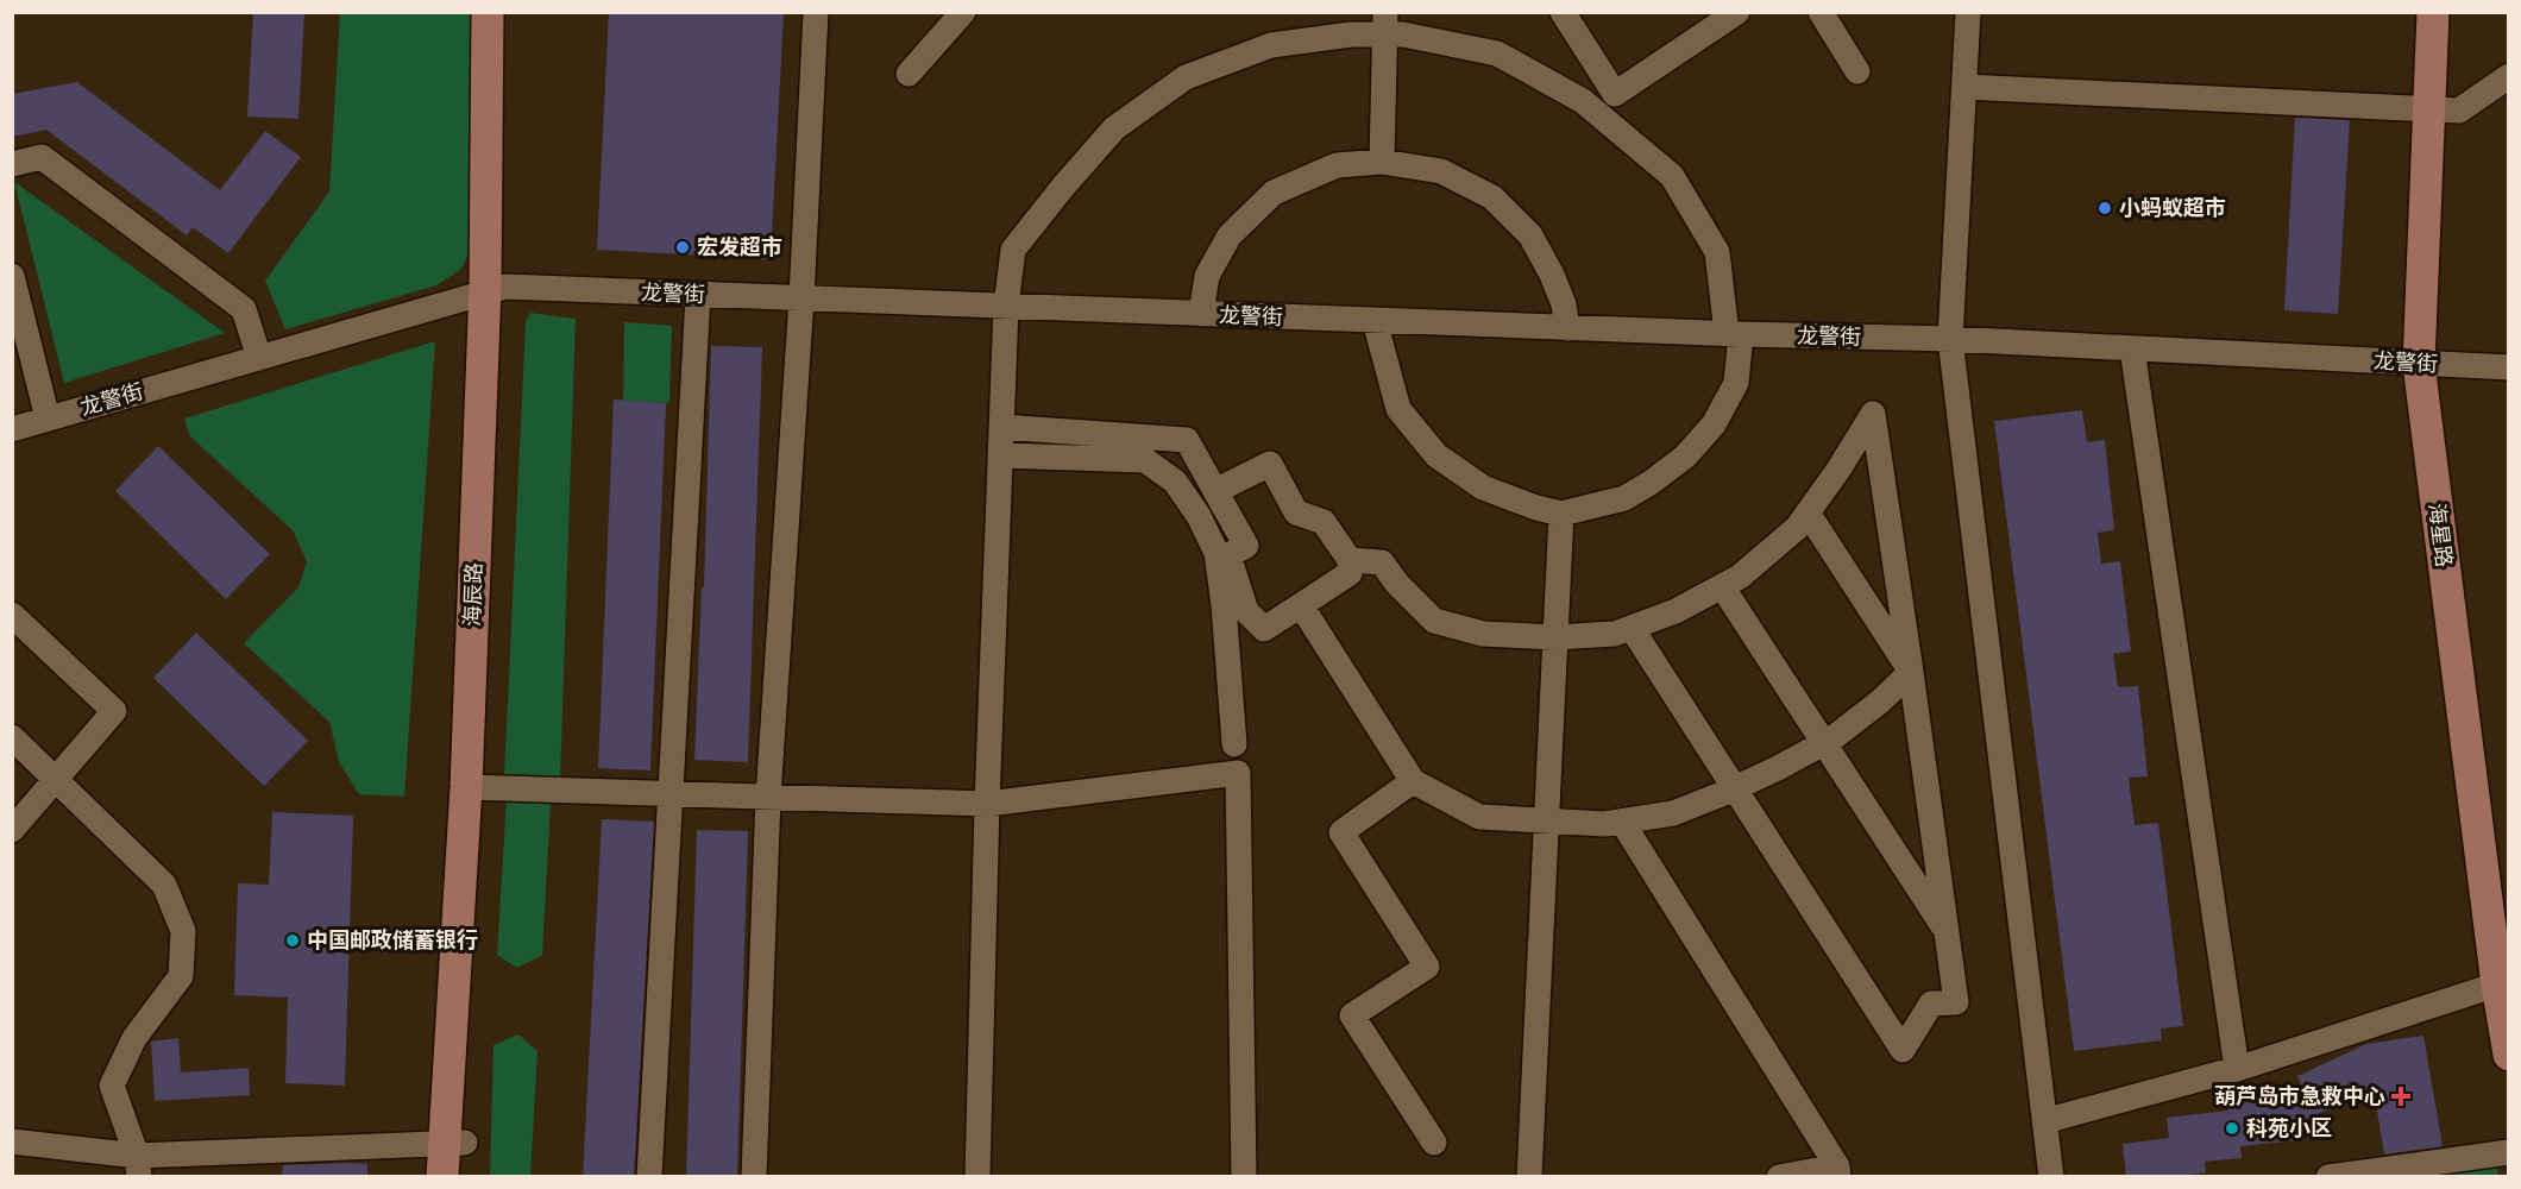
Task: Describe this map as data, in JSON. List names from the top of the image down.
{
  "streets": {
    "main road": ["海星路", "海辰路"],
    "street": ["龙警街"]
  },
  "crossings": [
    ["龙警街", "海星路"],
    ["龙警街", "海辰路"]
  ],
  "places": {
    "other": [
      "小蚂蚁超市",
      "宏发超市",
      "中国邮政储蓄银行",
      "科苑小区"
    ],
    "health": ["葫芦岛市急救中心"]
  }
}
